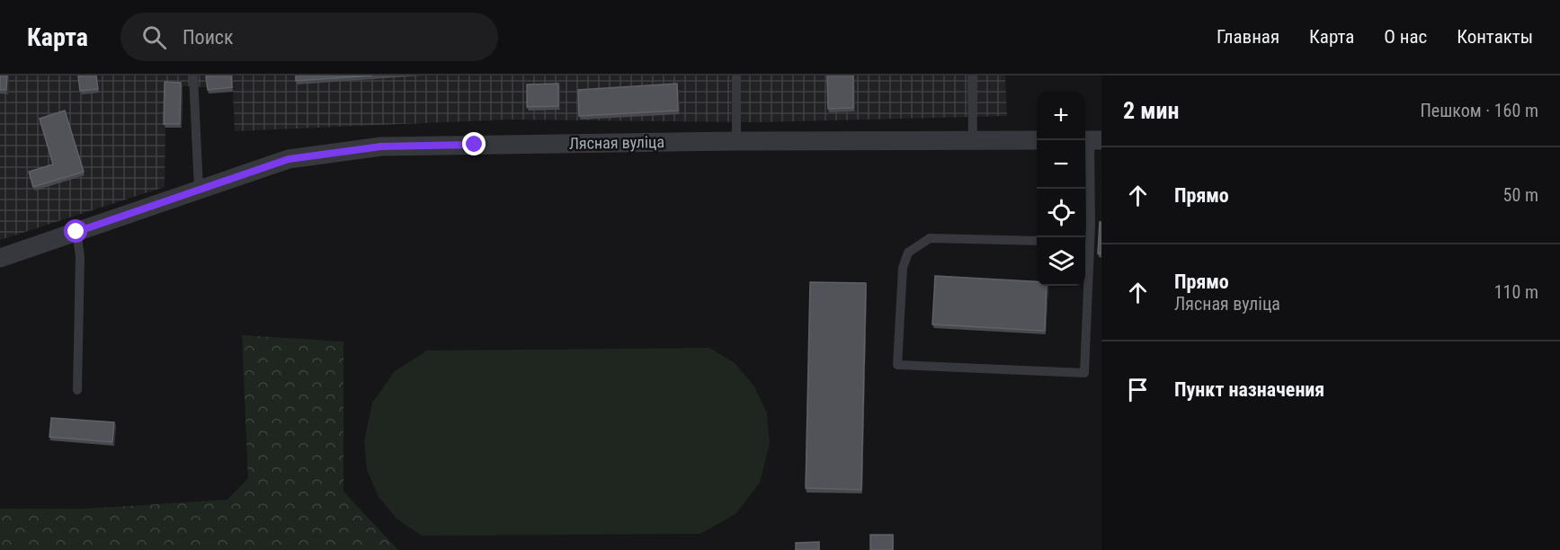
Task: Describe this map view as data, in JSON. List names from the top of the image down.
{
  "streets": {
    "street": ["Лясная вуліца"]
  },
  "page": {
    "header": "Карта",
    "search": "Поиск",
    "nav": [
      "Главная",
      "Карта",
      "О нас",
      "Контакты"
    ],
    "heading": ["2 мин", "Пешком · 160 m"],
    "map_buttons": ["+", "−"],
    "list": [
      ["Прямо", "50 m"],
      ["Прямо", "Лясная вуліца", "110 m"],
      "Пункт назначения"
    ]
  }
}
